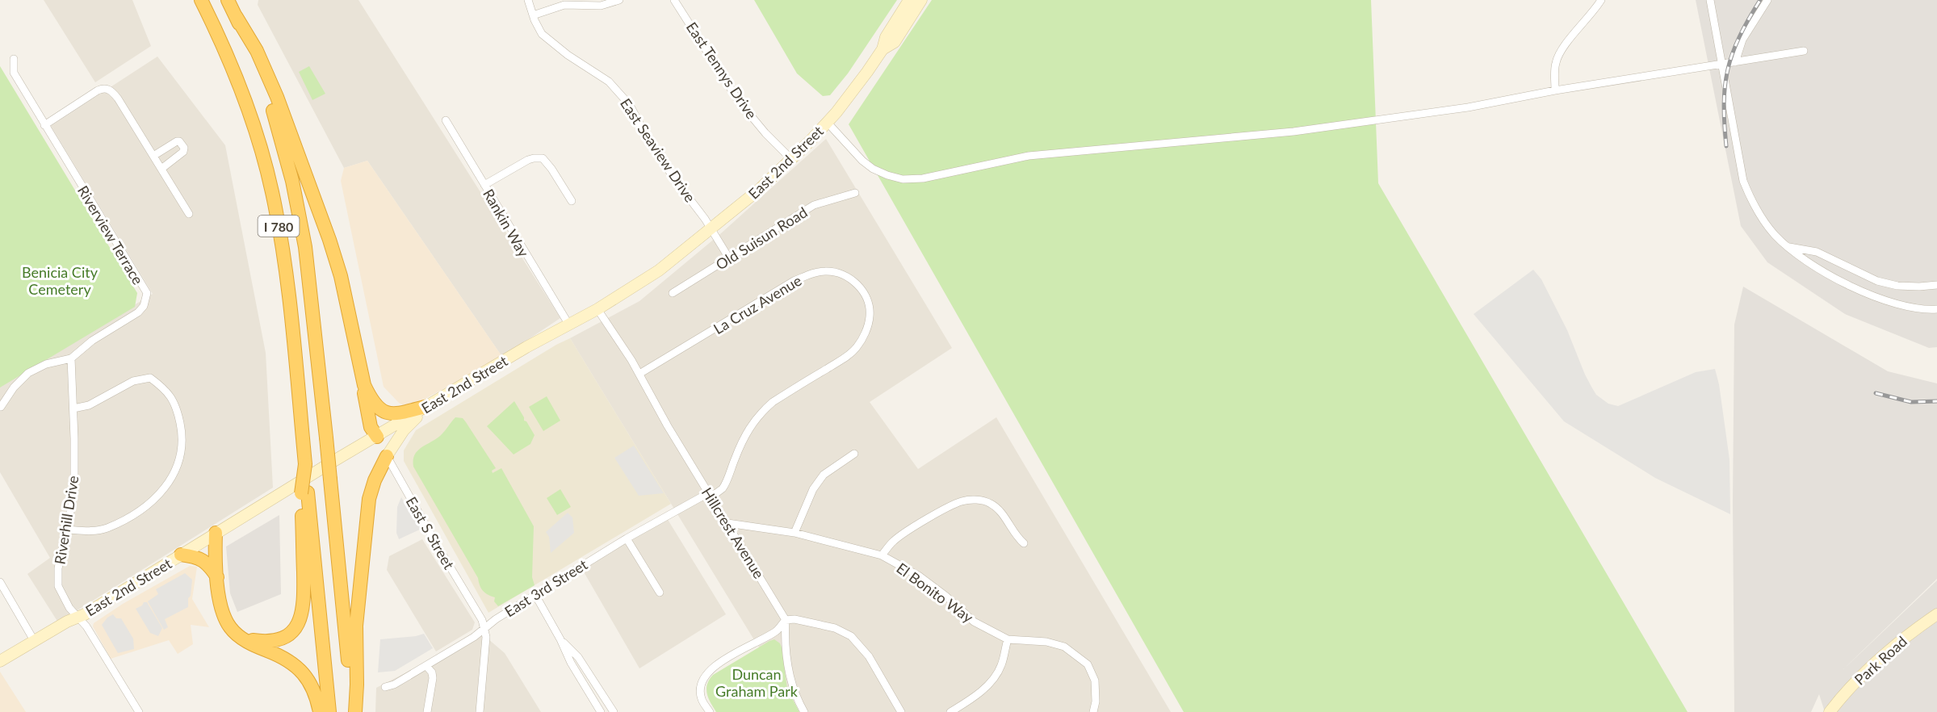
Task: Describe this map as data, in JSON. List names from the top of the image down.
{
  "streets": {
    "highway": ["I 780"],
    "main road": ["East 2nd Street", "East S Street", "Park Road"],
    "street": [
      "East Tennys Drive",
      "East Seaview Drive",
      "Rankin Way",
      "Riverview Terrace",
      "Old Suisun Road",
      "La Cruz Avenue",
      "Riverhill Drive",
      "Hillcrest Avenue",
      "East 3rd Street",
      "El Bonito Way"
    ]
  },
  "crossings": [
    ["East Tennys Drive", "East 2nd Street"],
    ["East Seaview Drive", "East 2nd Street"],
    ["East Seaview Drive", "Old Suisun Road"],
    ["East 2nd Street", "Rankin Way"],
    ["East 2nd Street", "Riverhill Drive"],
    ["East 2nd Street", "East S Street"],
    ["East 2nd Street", "Hillcrest Avenue"],
    ["Riverview Terrace", "Riverhill Drive"],
    ["La Cruz Avenue", "Hillcrest Avenue"],
    ["La Cruz Avenue", "East 3rd Street"],
    ["East S Street", "East 3rd Street"],
    ["Hillcrest Avenue", "East 3rd Street"],
    ["Hillcrest Avenue", "El Bonito Way"]
  ],
  "parks": ["Benicia City Cemetery", "Duncan Graham Park"]
}
